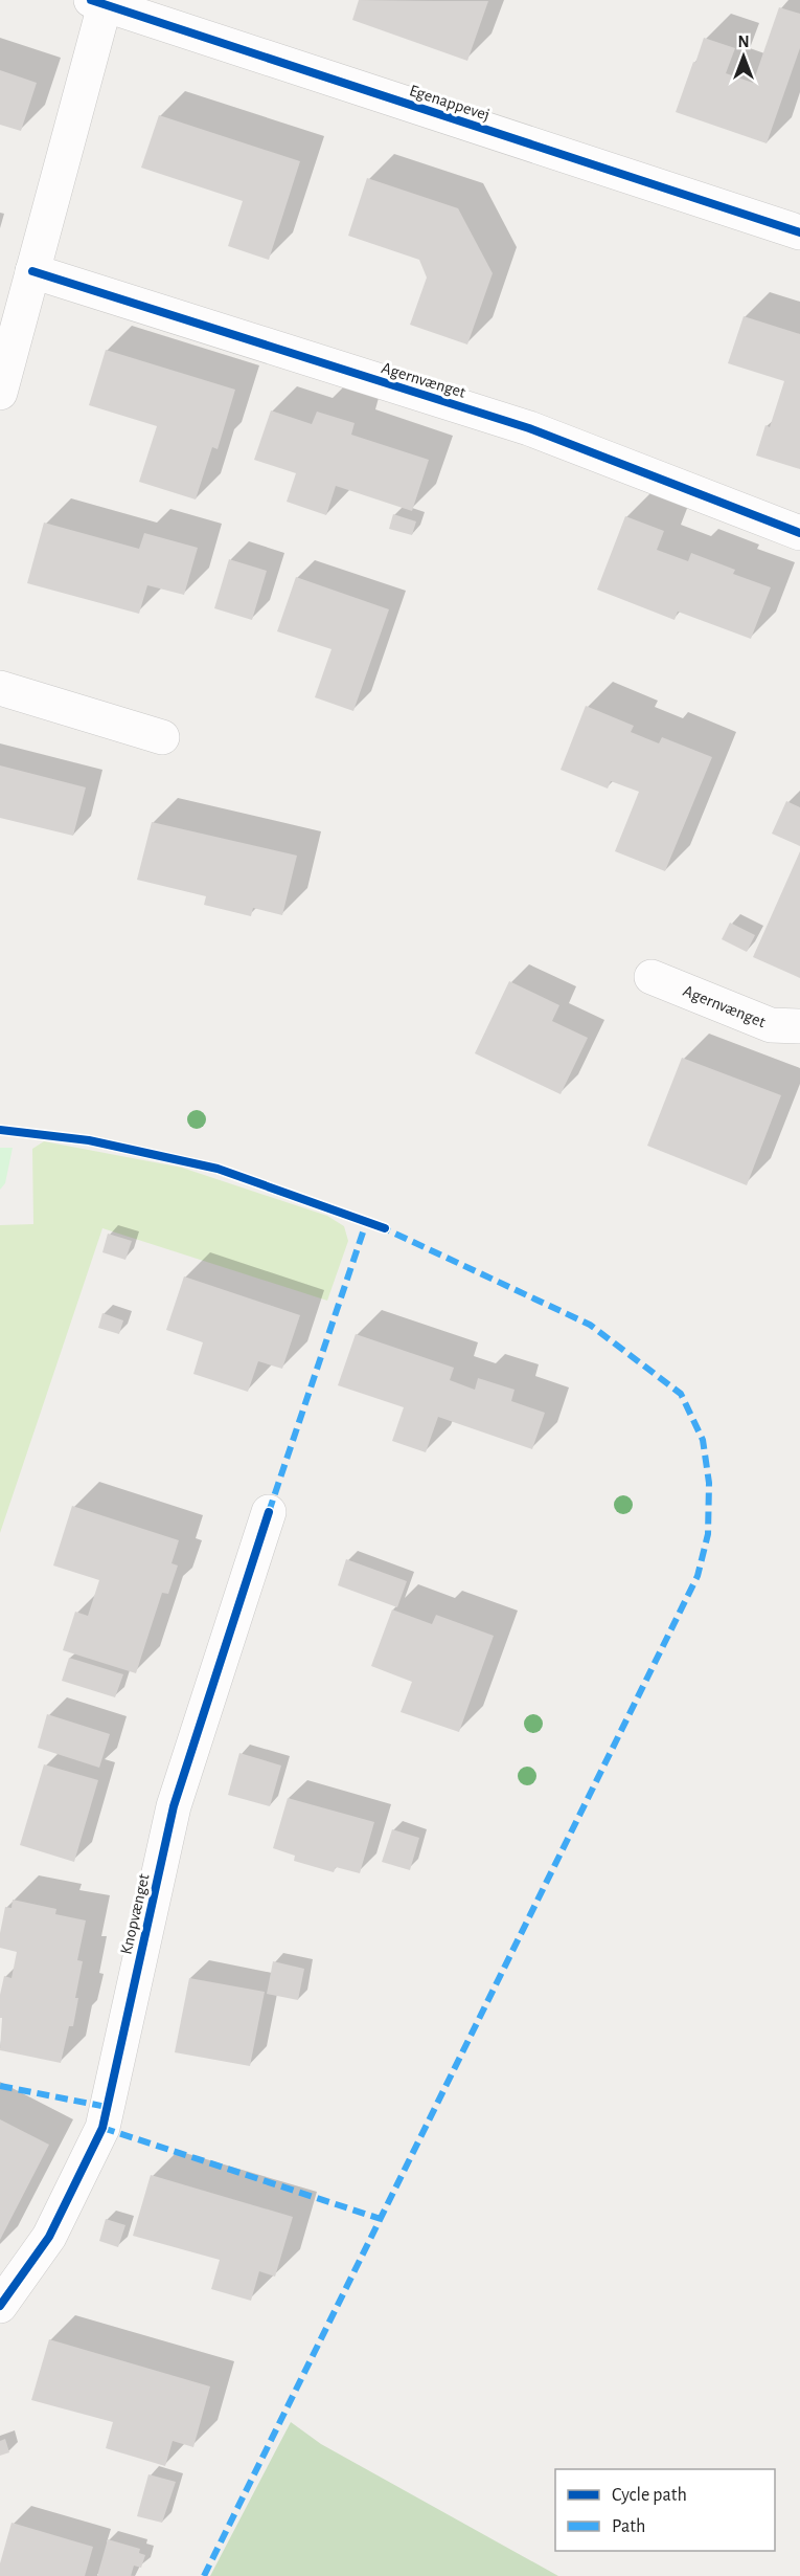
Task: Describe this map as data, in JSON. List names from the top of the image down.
{
  "streets": {
    "street": ["Egenappevej", "Agernvænget", "Knopvænget"]
  },
  "legend": ["Cycle path", "Path"],
  "north": "top"
}
